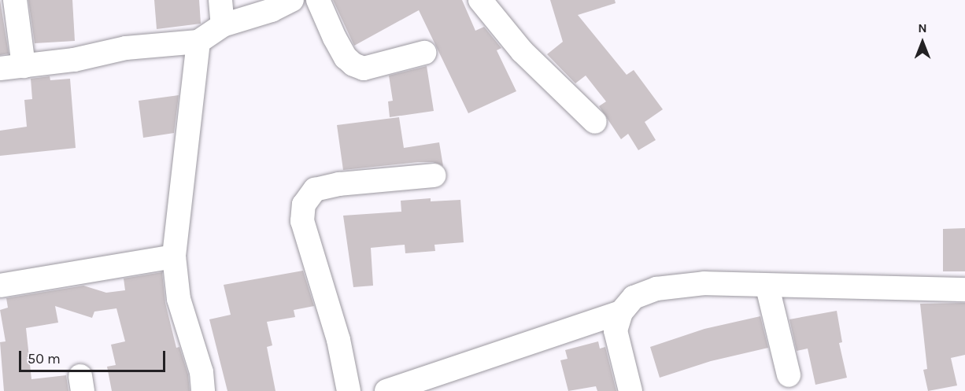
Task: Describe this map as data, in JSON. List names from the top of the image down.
{
  "scale_bar": "50 m",
  "north": "top"
}
